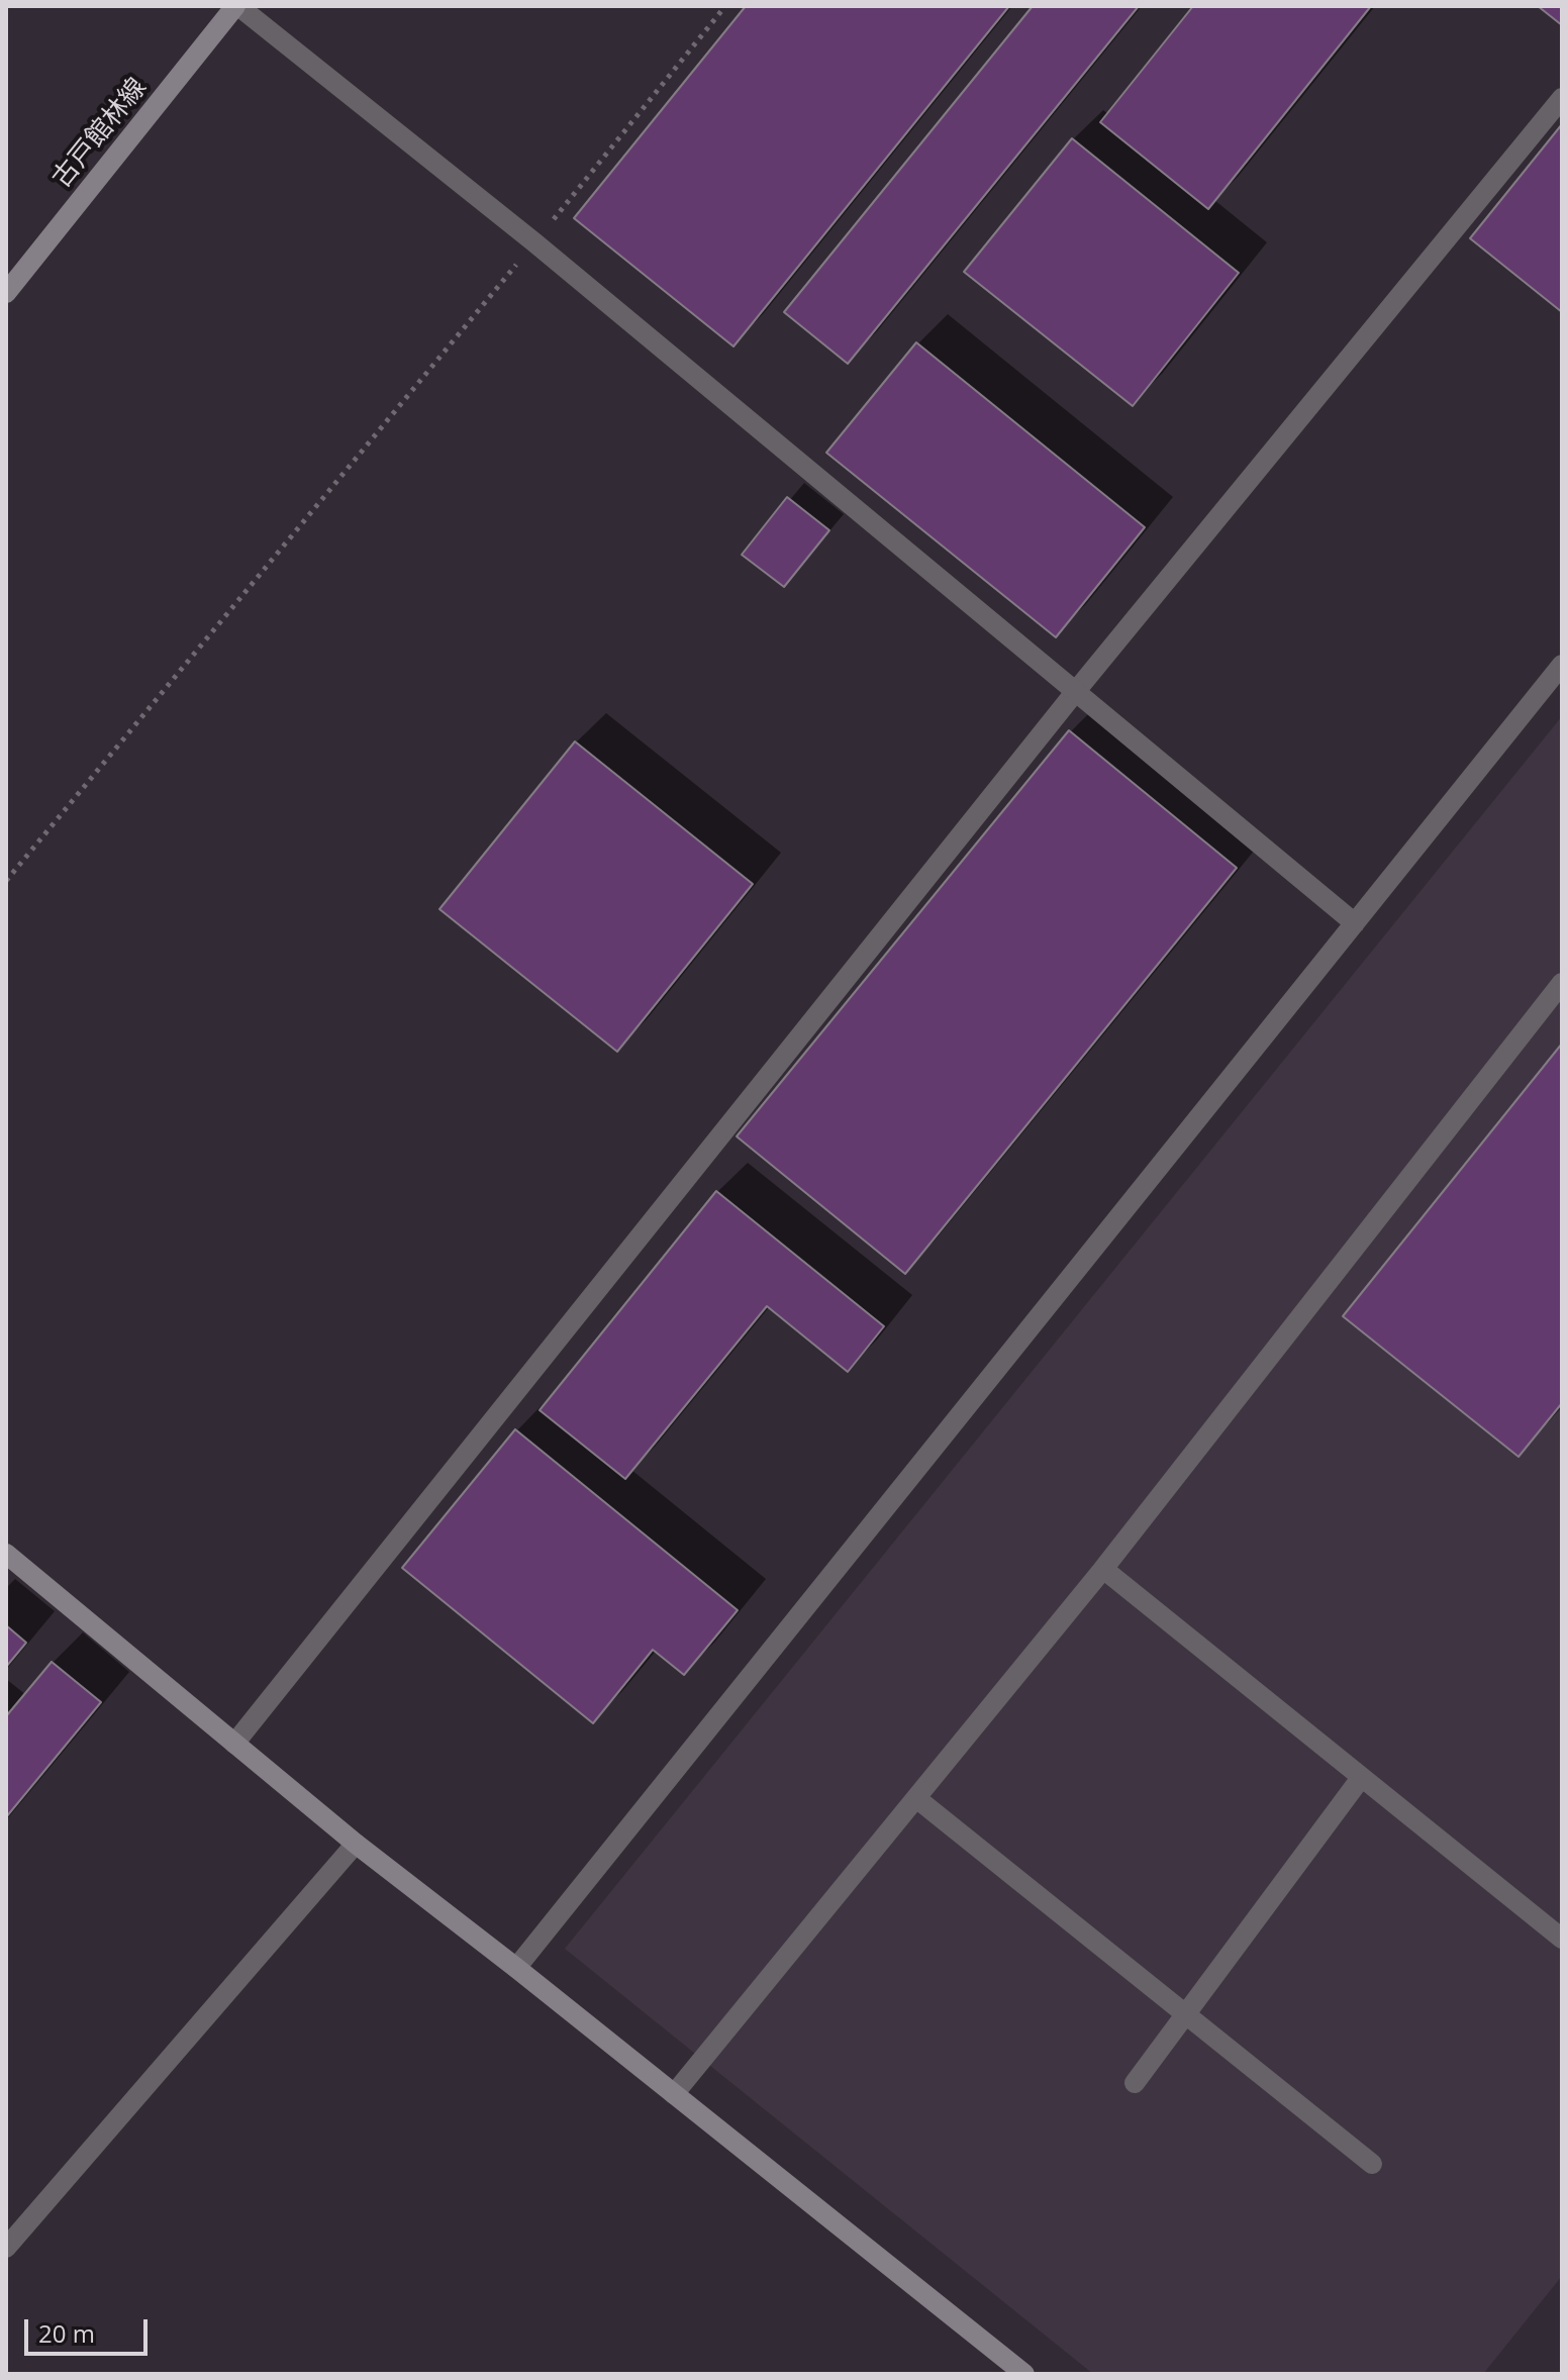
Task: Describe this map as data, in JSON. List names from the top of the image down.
{
  "streets": {
    "street": ["古戸館林線"]
  },
  "scale_bar": "20 m"
}
